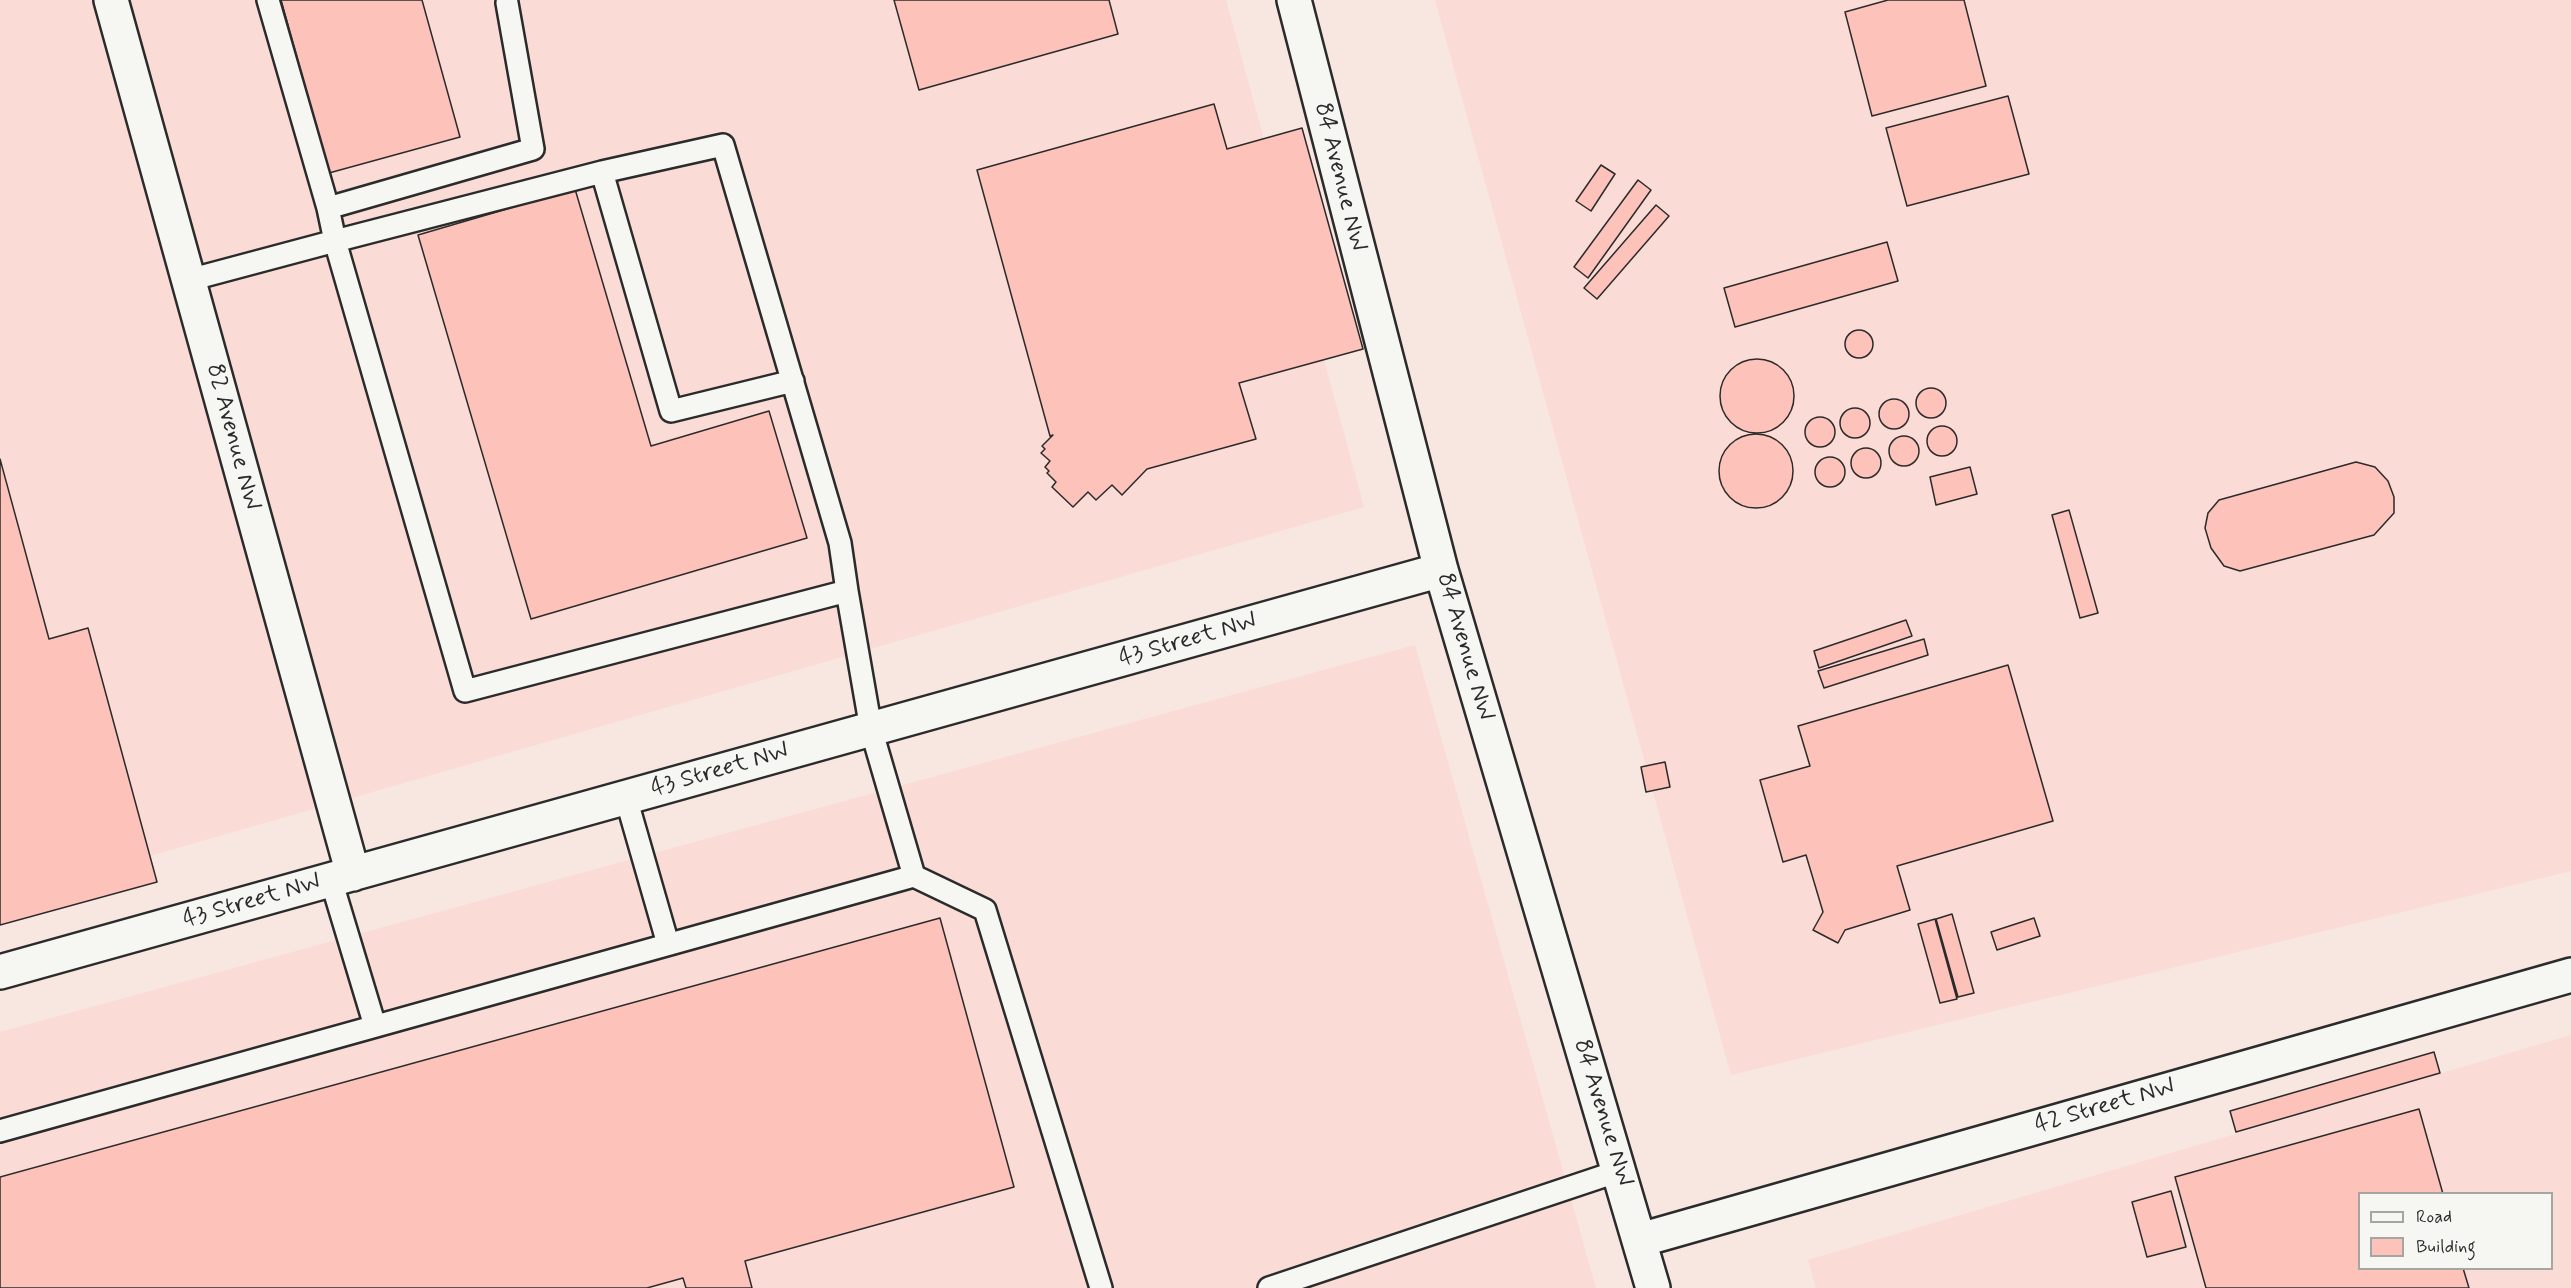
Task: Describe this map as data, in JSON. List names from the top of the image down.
{
  "streets": {
    "street": [
      "84 Avenue NW",
      "82 Avenue NW",
      "43 Street NW",
      "42 Street NW"
    ]
  },
  "crossings": [
    ["84 Avenue NW", "43 Street NW"],
    ["84 Avenue NW", "42 Street NW"],
    ["82 Avenue NW", "43 Street NW"]
  ],
  "legend": ["Road", "Building"]
}
